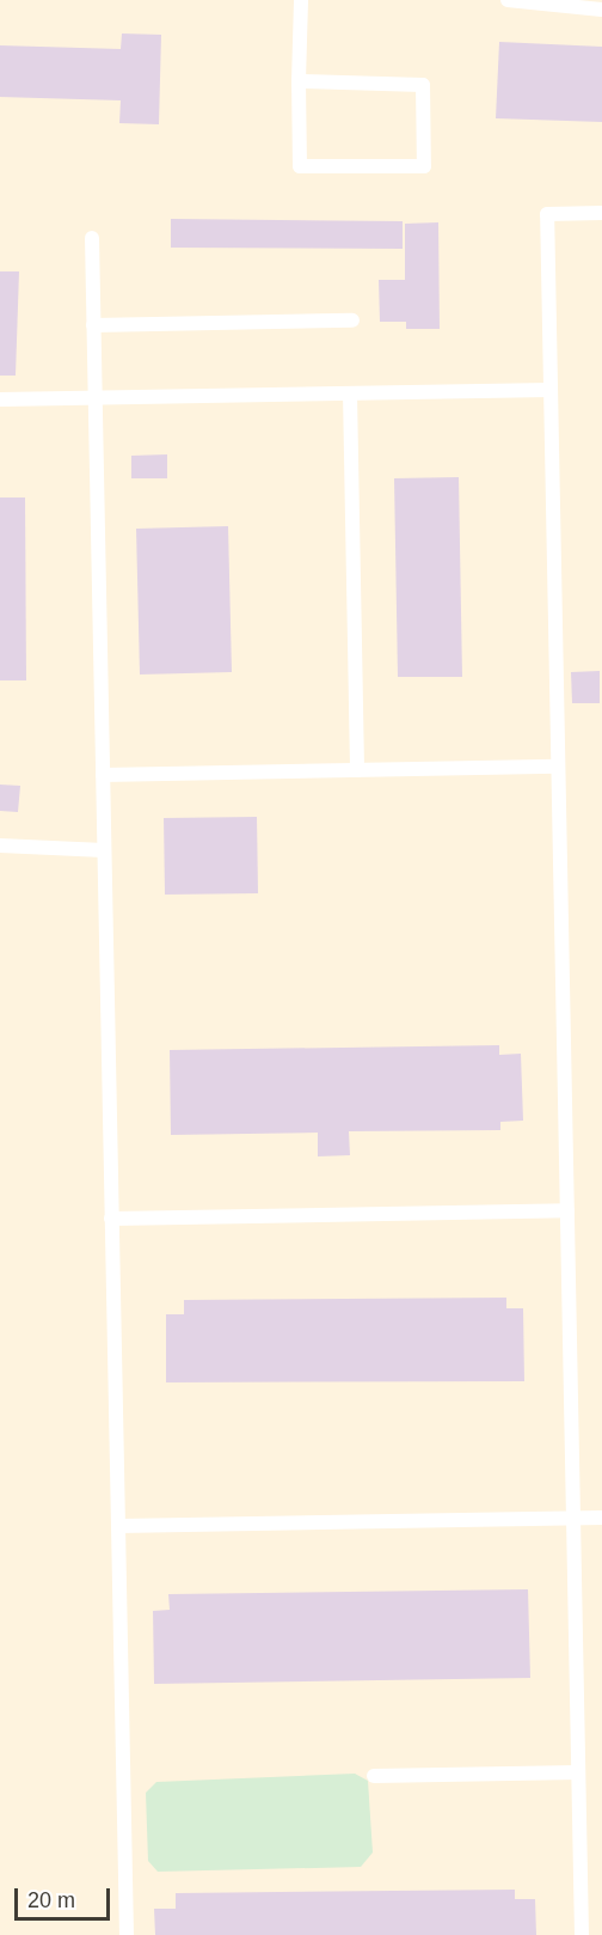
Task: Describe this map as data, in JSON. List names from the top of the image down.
{
  "scale_bar": "20 m"
}
